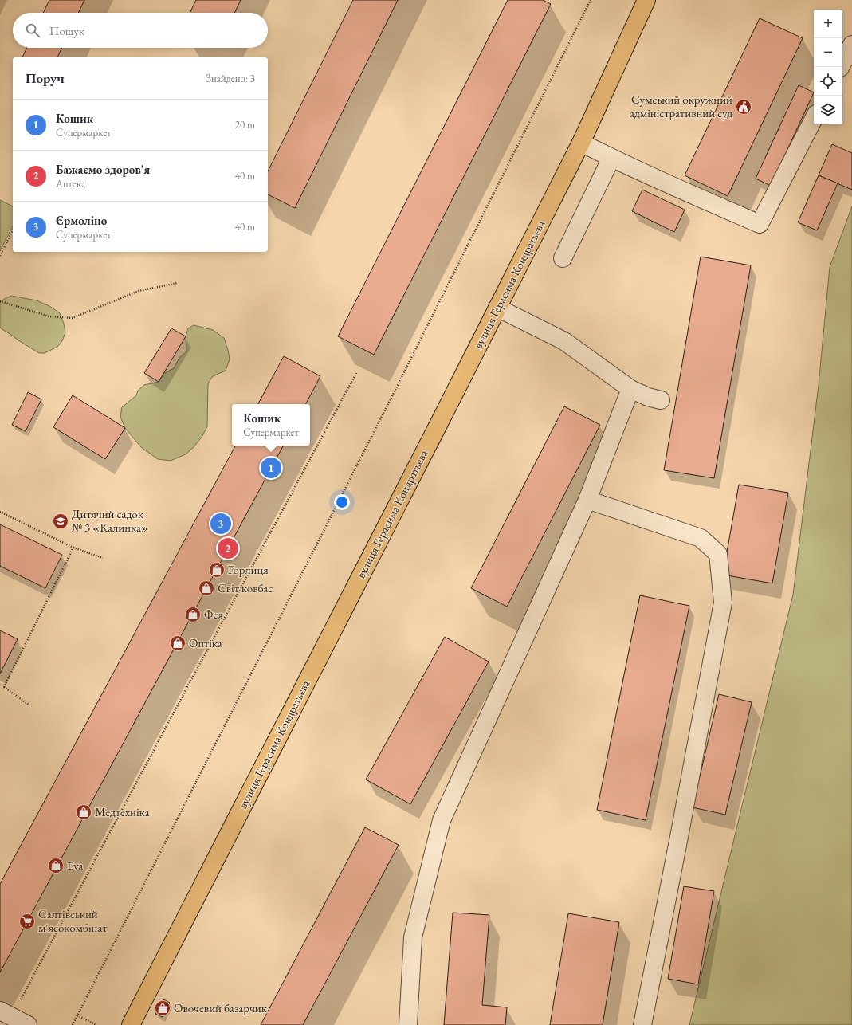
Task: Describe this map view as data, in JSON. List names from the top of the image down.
{
  "streets": {
    "main road": ["вулиця Герасима Кондратьєва"]
  },
  "places": {
    "public building": ["Сумський окружний адміністративний суд"],
    "school or university": ["Дитячий садок № 3 «Калинка»"],
    "shop": [
      "Горлиця",
      "Світ ковбас",
      "Фея",
      "Оптіка",
      "Медтехніка",
      "Eva",
      "Овочевий базарчик"
    ],
    "supermarket": ["Салтівський м'ясокомбінат"]
  },
  "page": {
    "map_buttons": ["+", "−"],
    "search": "Пошук",
    "heading": ["Поруч", "Знайдено: 3"],
    "list": [
      {
        "mark": "1",
        "name": "Кошик",
        "note": "Супермаркет",
        "value": "20 m"
      },
      {
        "mark": "2",
        "name": "Бажаємо здоров'я",
        "note": "Аптека",
        "value": "40 m"
      },
      {
        "mark": "3",
        "name": "Єрмоліно",
        "note": "Супермаркет",
        "value": "40 m"
      }
    ],
    "popup": ["Кошик", "Супермаркет"],
    "pins": ["1", "3", "2"]
  }
}
